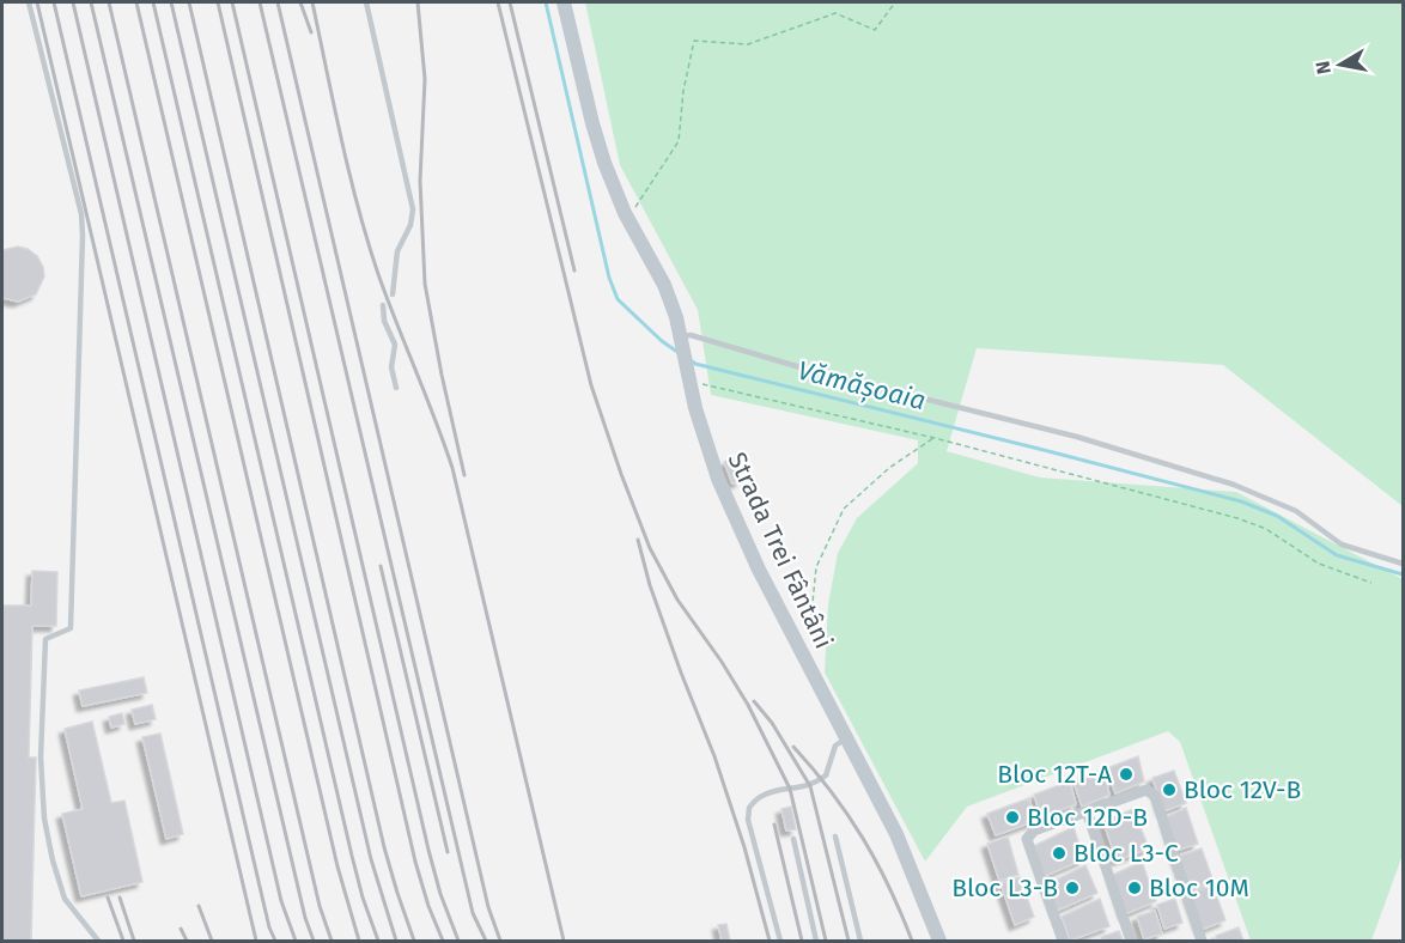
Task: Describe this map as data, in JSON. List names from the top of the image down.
{
  "streets": {
    "main road": ["Strada Trei Fântâni"]
  },
  "water": ["Vămășoaia"],
  "places": [
    "Bloc 12T-A",
    "Bloc 12V-B",
    "Bloc 12D-B",
    "Bloc L3-C",
    "Bloc L3-B",
    "Bloc 10M"
  ],
  "north": "left"
}
